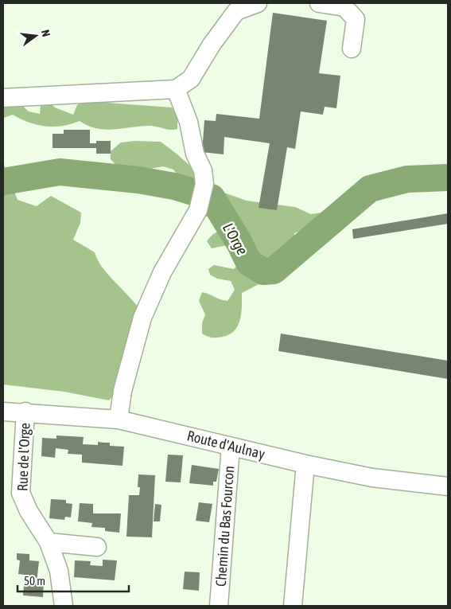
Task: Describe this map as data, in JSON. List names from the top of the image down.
{
  "streets": {
    "street": ["Route d'Aulnay", "Rue de l'Orge", "Chemin du Bas Fourcon"]
  },
  "crossings": [
    ["Route d'Aulnay", "Rue de l'Orge"],
    ["Route d'Aulnay", "Chemin du Bas Fourcon"]
  ],
  "water": ["L'Orge"],
  "scale_bar": "50 m",
  "north": "right"
}
